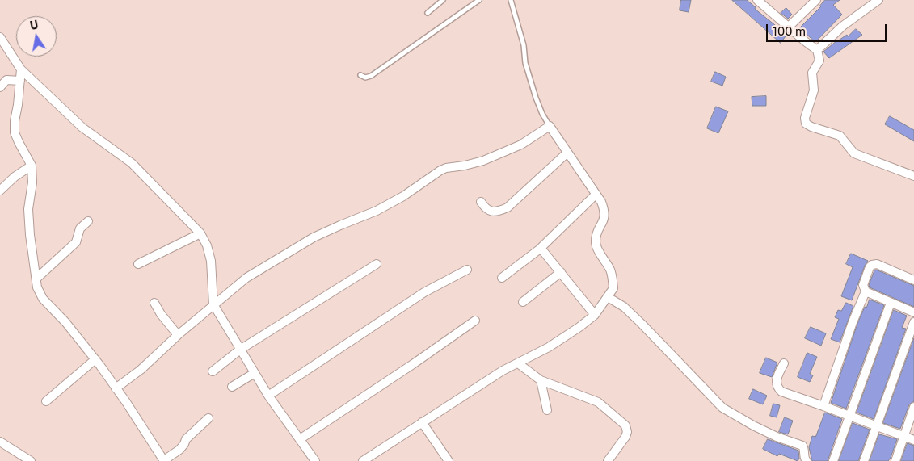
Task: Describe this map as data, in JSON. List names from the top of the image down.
{
  "scale_bar": "100 m",
  "north": "top"
}
